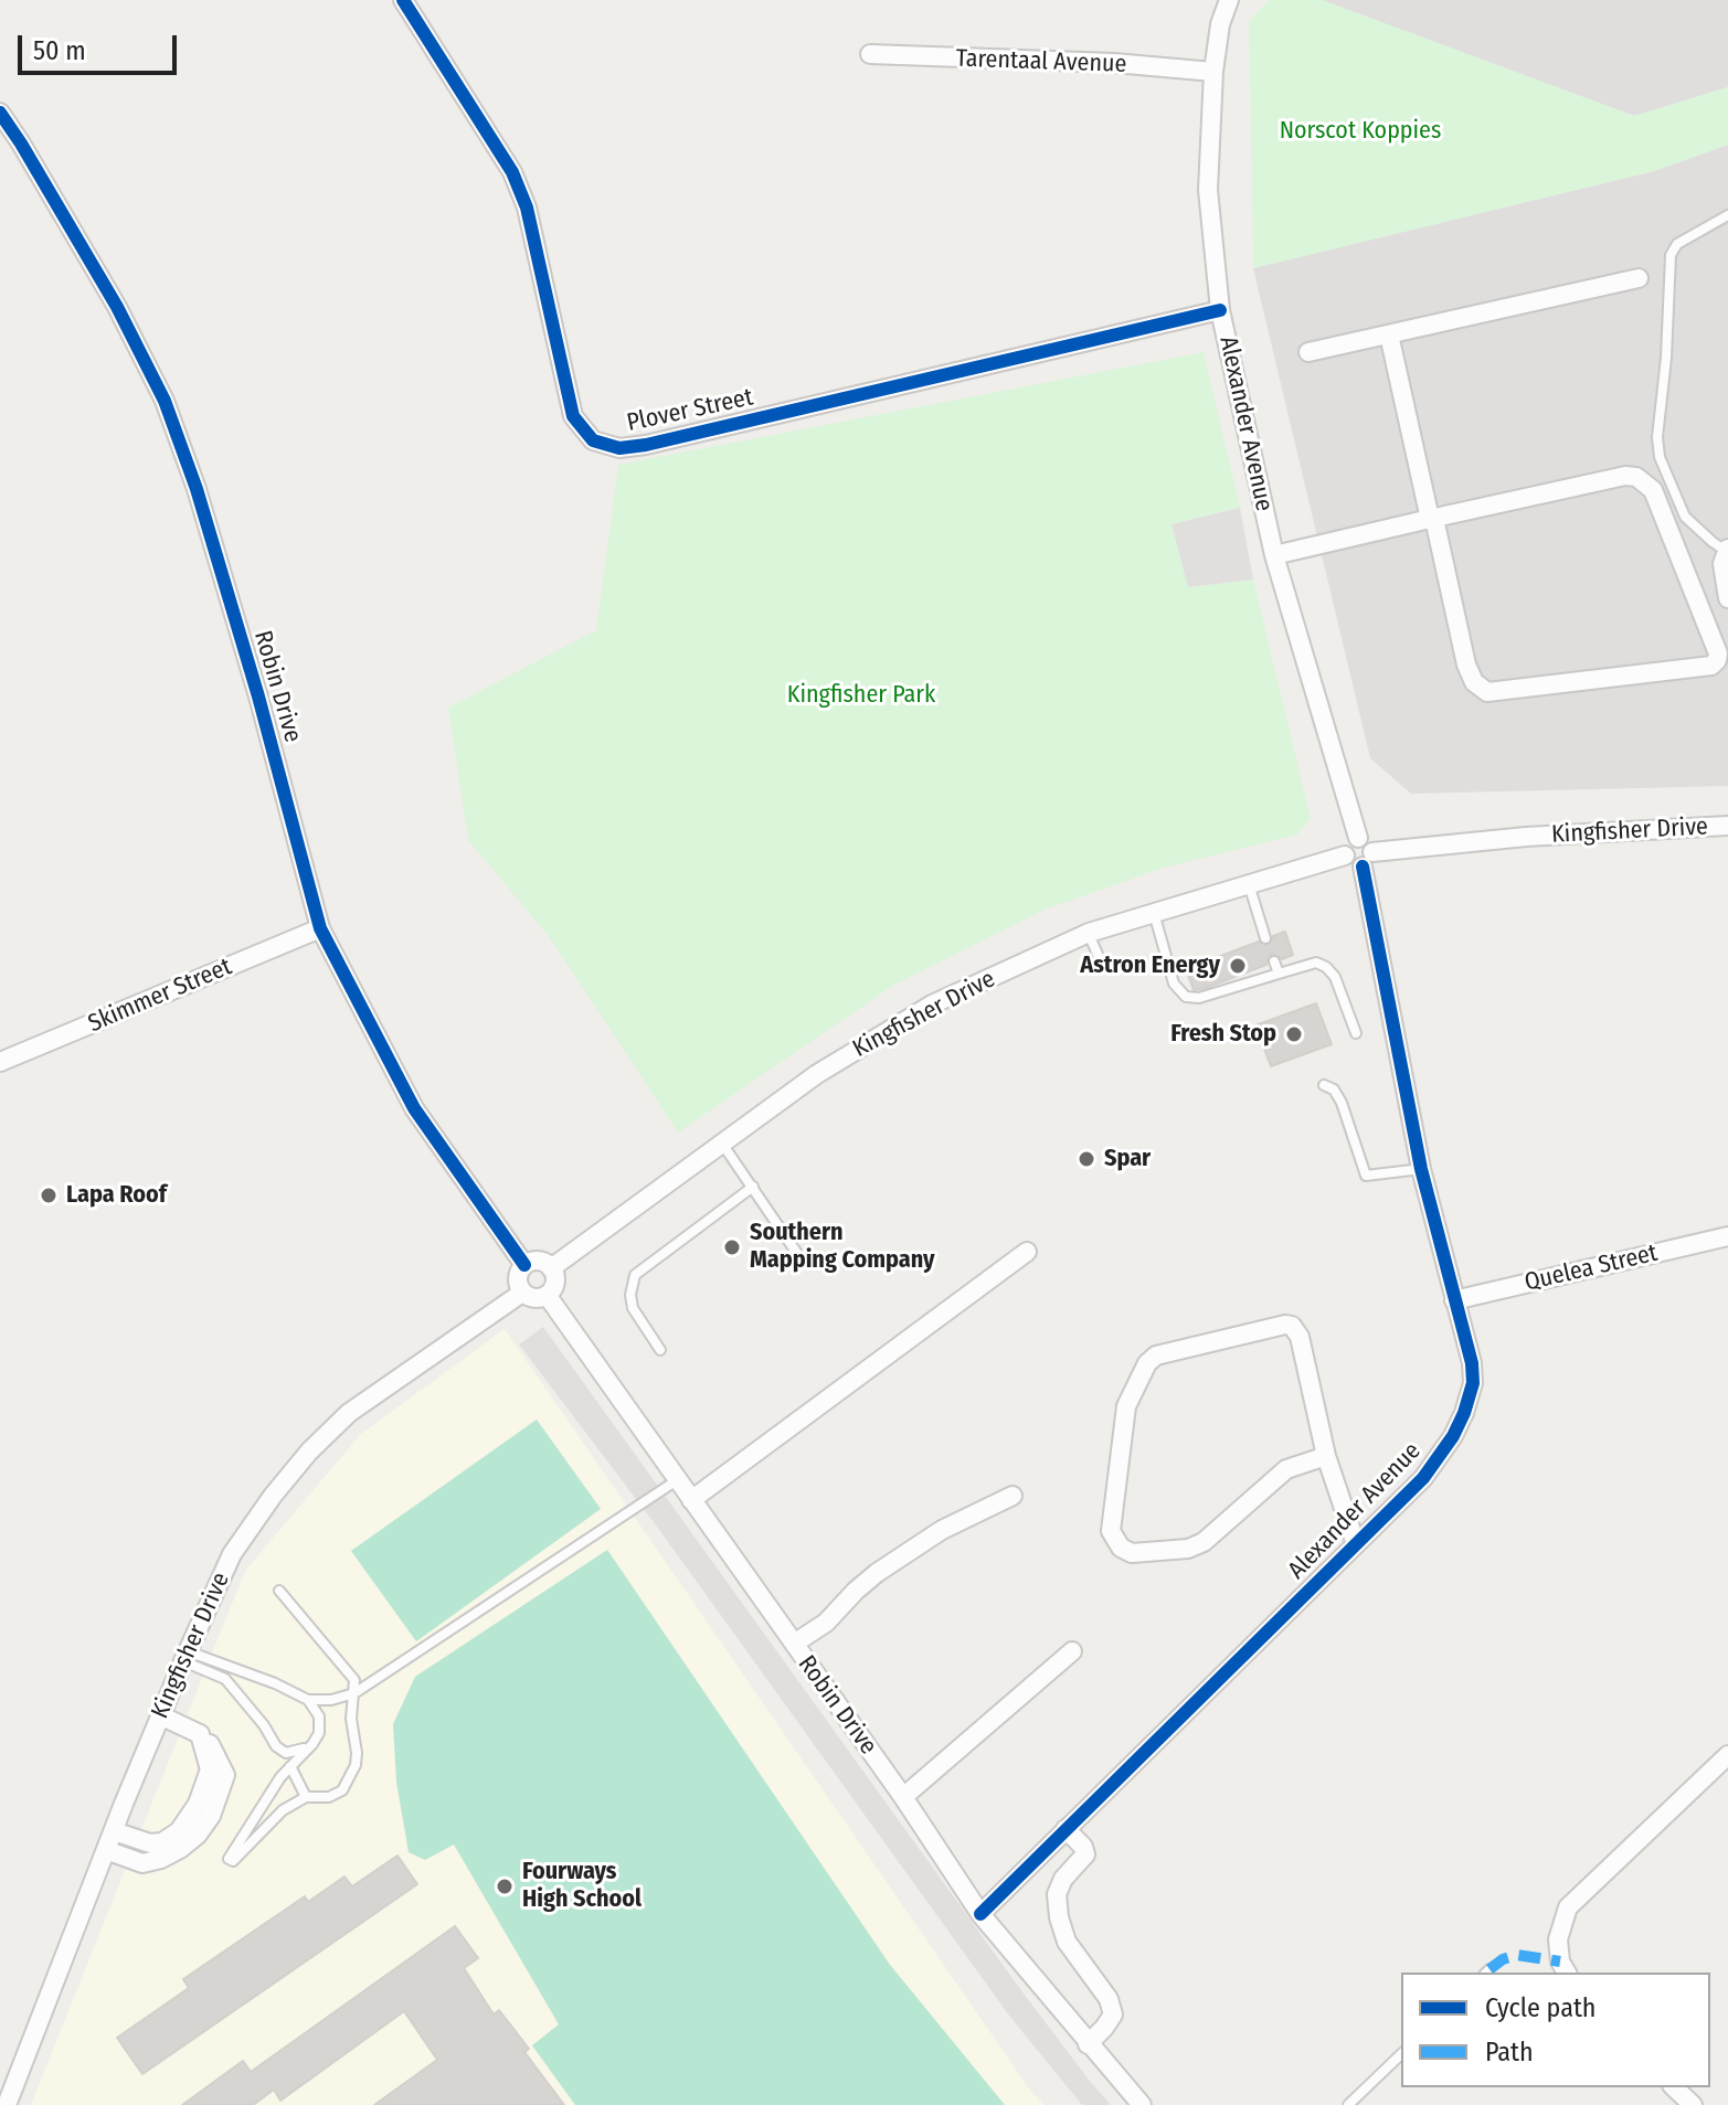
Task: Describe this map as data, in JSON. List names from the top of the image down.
{
  "streets": {
    "street": [
      "Tarentaal Avenue",
      "Plover Street",
      "Alexander Avenue",
      "Robin Drive",
      "Kingfisher Drive",
      "Skimmer Street",
      "Quelea Street"
    ]
  },
  "crossings": [
    ["Tarentaal Avenue", "Alexander Avenue"],
    ["Plover Street", "Alexander Avenue"],
    ["Alexander Avenue", "Robin Drive"],
    ["Alexander Avenue", "Kingfisher Drive"],
    ["Alexander Avenue", "Quelea Street"],
    ["Robin Drive", "Kingfisher Drive"],
    ["Robin Drive", "Skimmer Street"]
  ],
  "parks": ["Norscot Koppies", "Kingfisher Park"],
  "places": [
    "Astron Energy",
    "Fresh Stop",
    "Spar",
    "Lapa Roof",
    "Southern Mapping Company",
    "Fourways High School"
  ],
  "legend": ["Cycle path", "Path"],
  "scale_bar": "50 m"
}
